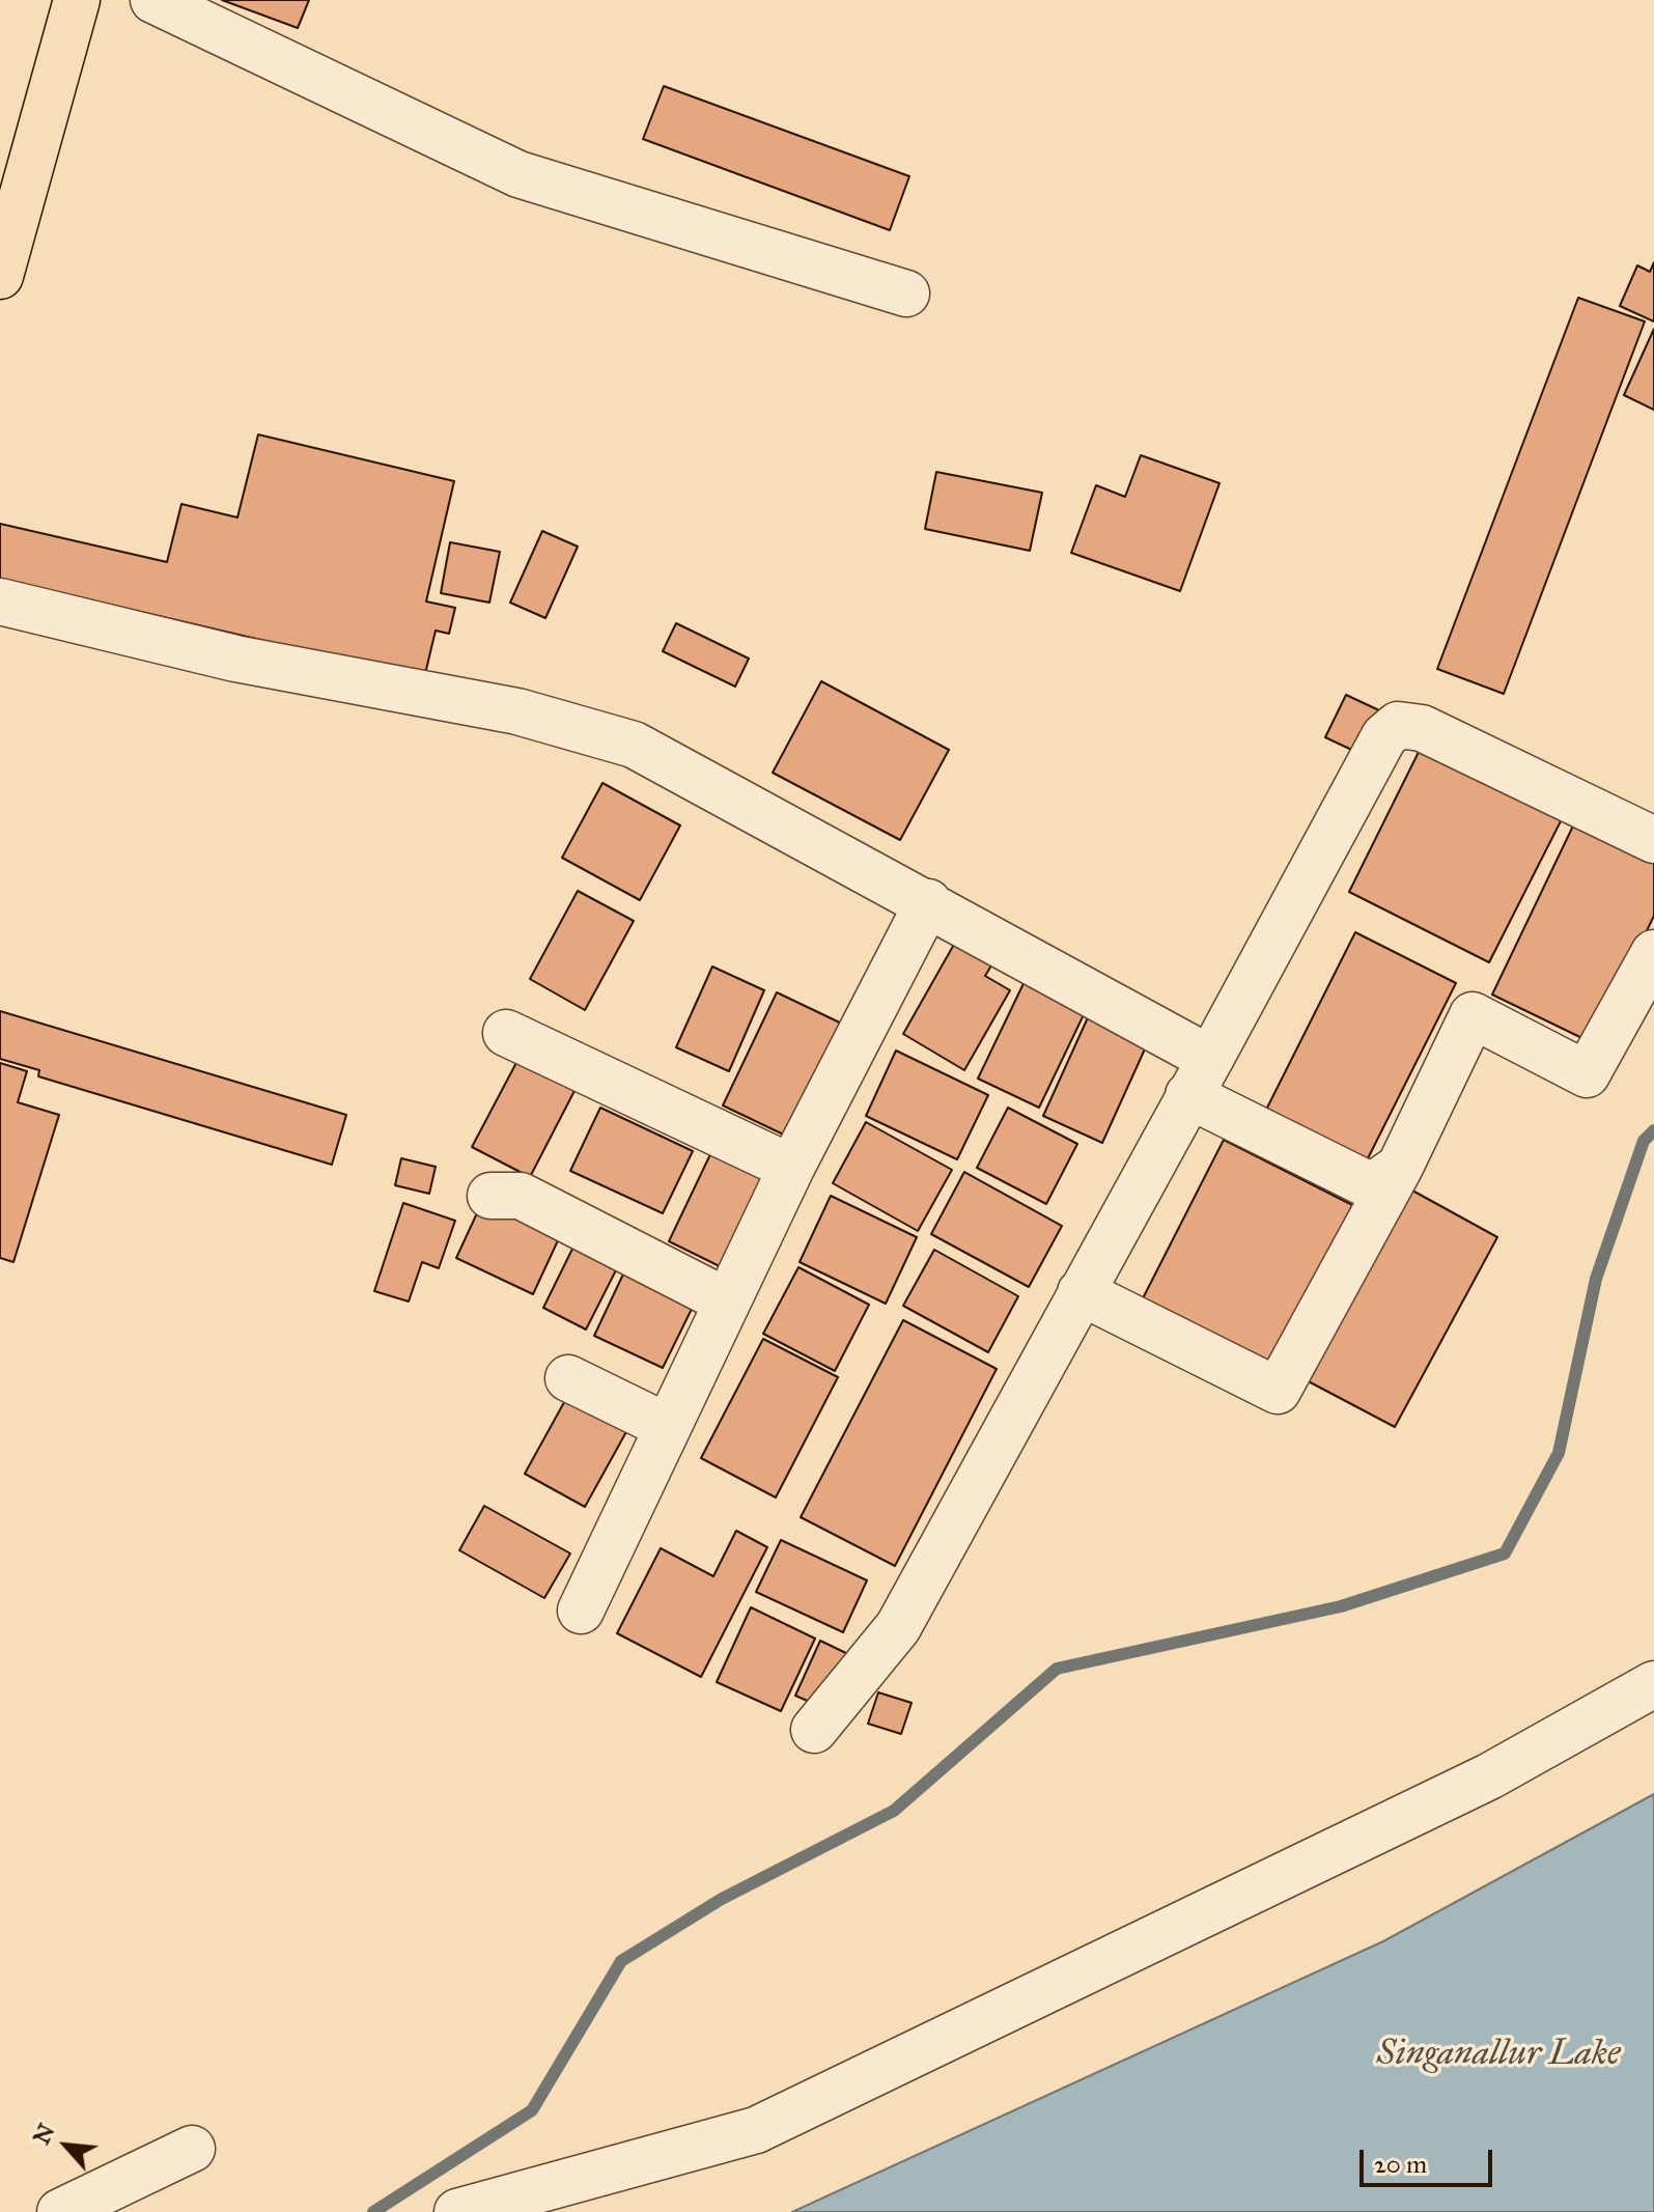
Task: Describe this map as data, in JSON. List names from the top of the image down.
{
  "water": ["Singanallur Lake"],
  "scale_bar": "20 m",
  "north": "top left"
}
